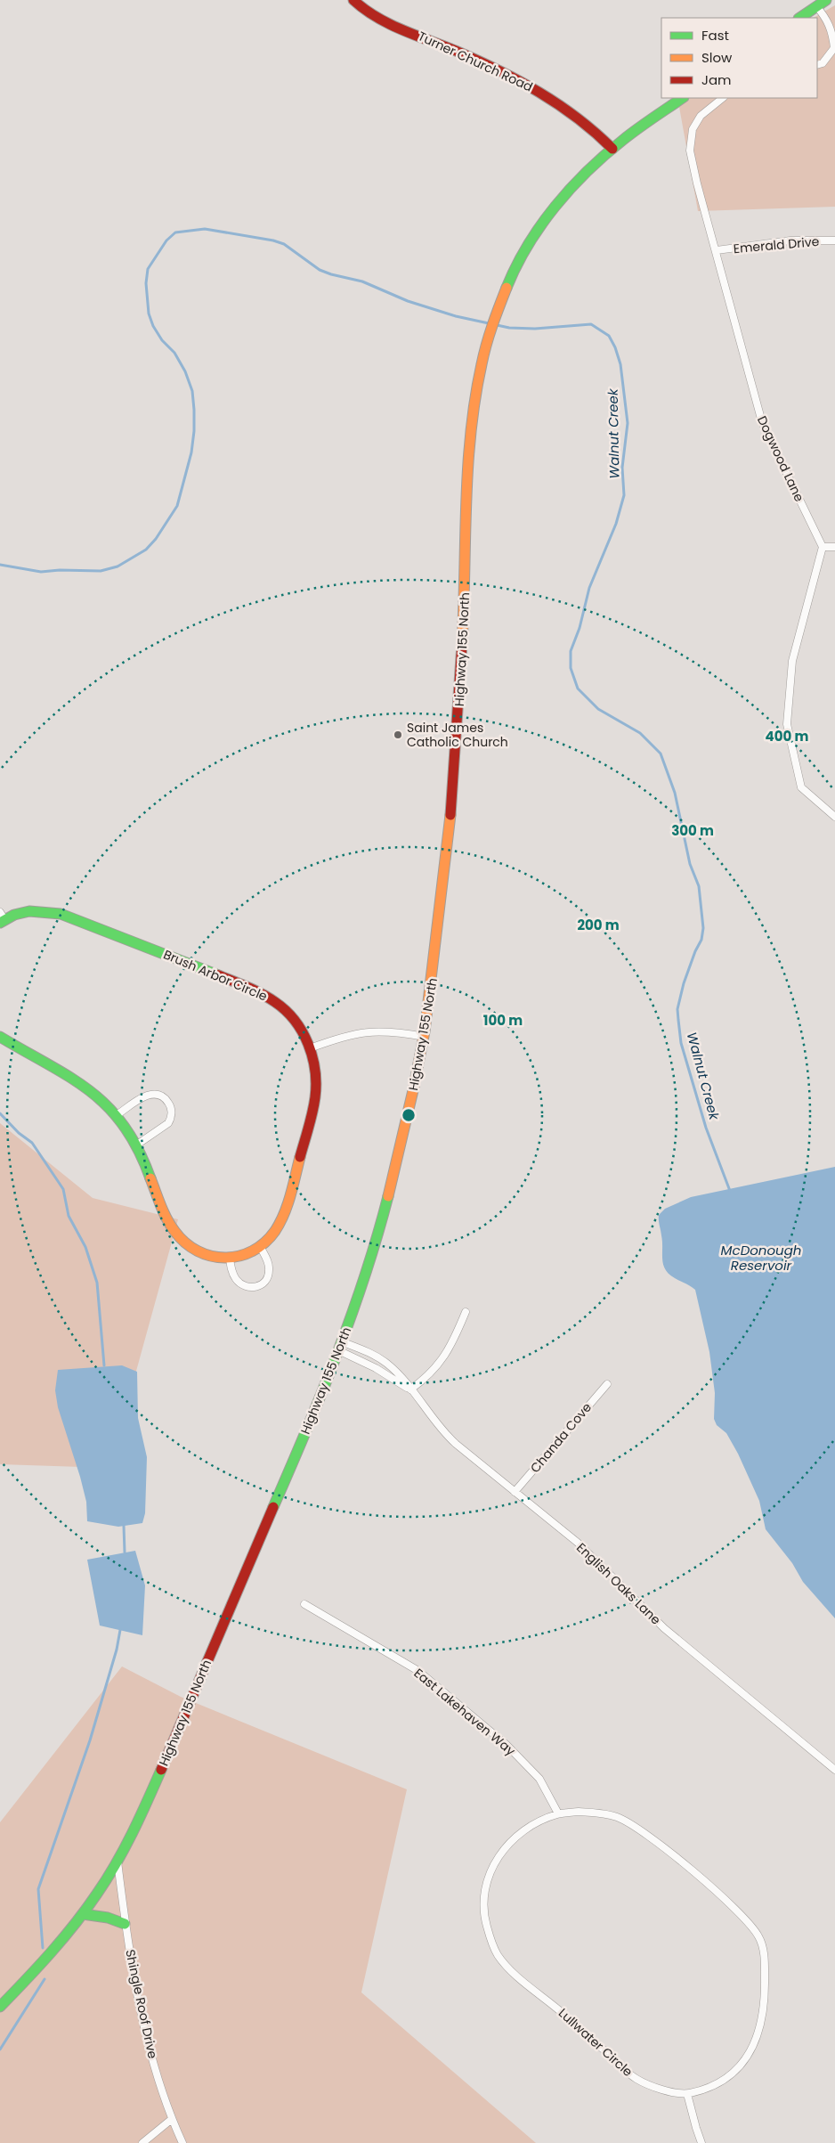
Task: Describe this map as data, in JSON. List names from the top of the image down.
{
  "streets": {
    "main road": ["Turner Church Road", "Highway 155 North", "Brush Arbor Circle"],
    "street": [
      "Emerald Drive",
      "Dogwood Lane",
      "Chanda Cove",
      "English Oaks Lane",
      "East Lakehaven Way",
      "Shingle Roof Drive",
      "Lullwater Circle"
    ]
  },
  "crossings": [
    ["Turner Church Road", "Highway 155 North"],
    ["Emerald Drive", "Dogwood Lane"],
    ["Highway 155 North", "English Oaks Lane"],
    ["Highway 155 North", "Shingle Roof Drive"],
    ["Chanda Cove", "English Oaks Lane"],
    ["East Lakehaven Way", "Lullwater Circle"]
  ],
  "water": ["Walnut Creek", "McDonough Reservoir"],
  "places": ["Saint James Catholic Church"],
  "legend": ["Fast", "Slow", "Jam"],
  "rings": [
    "400 m",
    "300 m",
    "200 m",
    "100 m"
  ]
}
